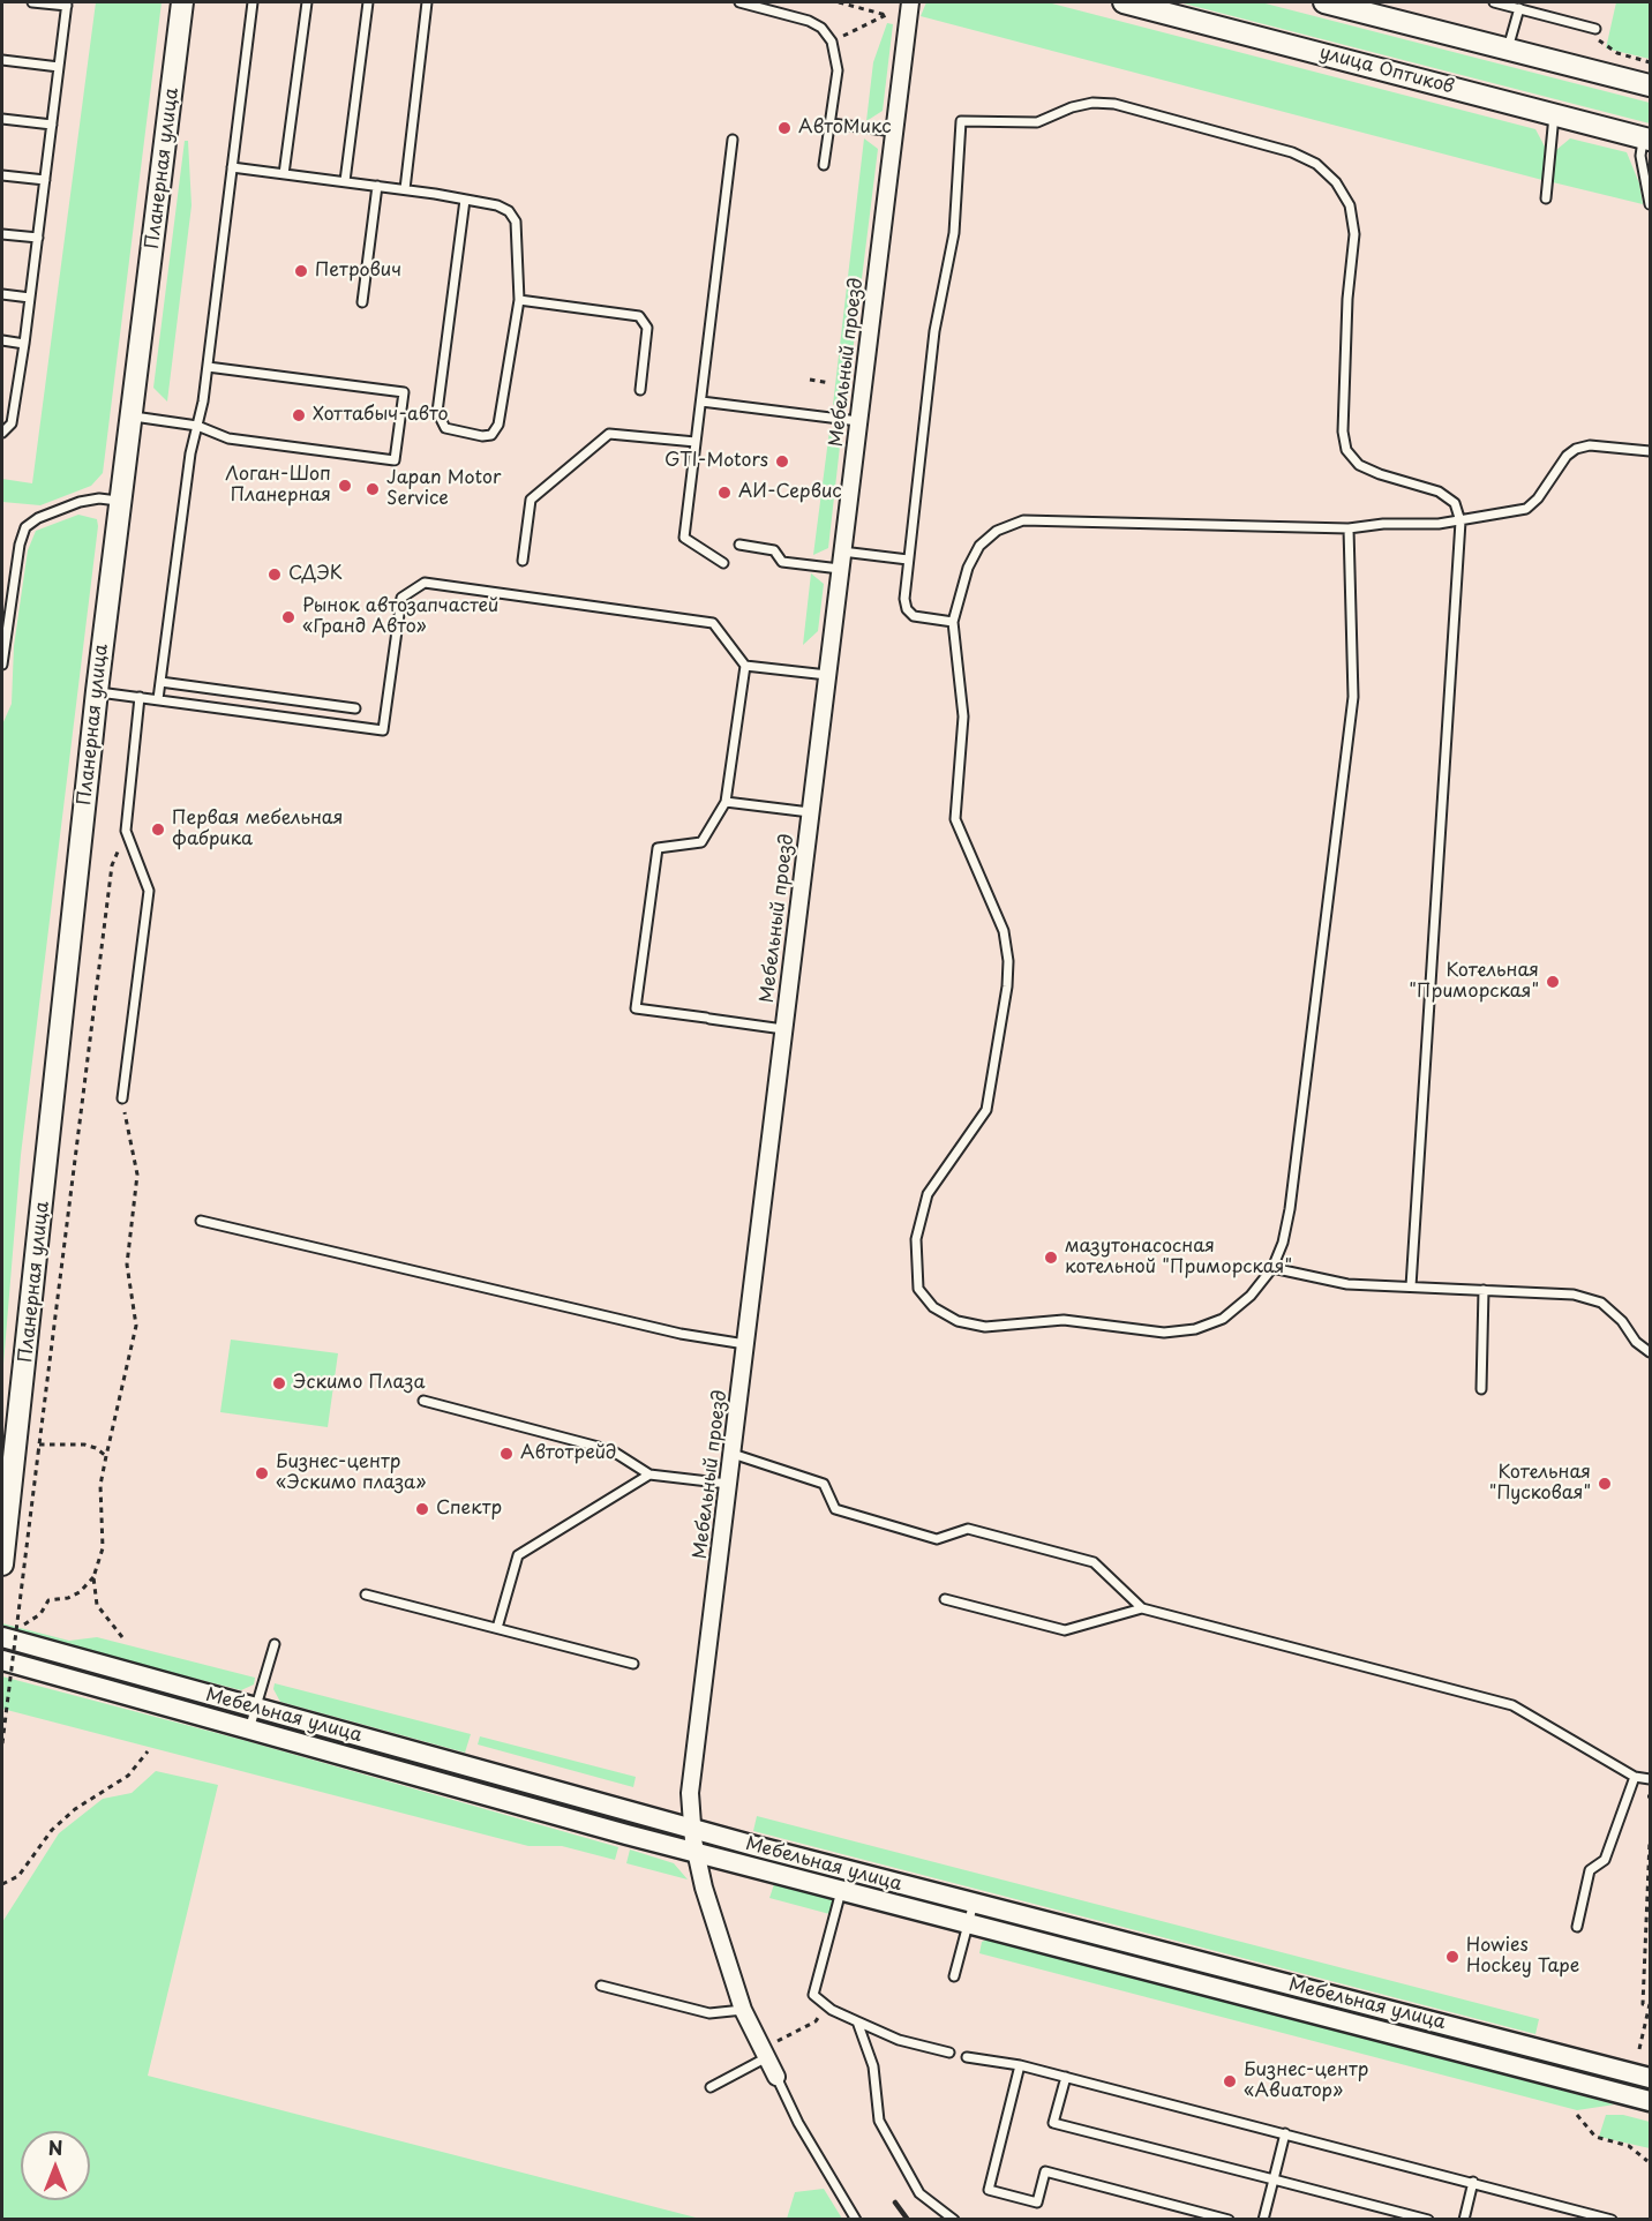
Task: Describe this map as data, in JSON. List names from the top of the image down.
{
  "streets": {
    "main road": ["улица Оптиков", "Планерная улица"],
    "street": ["Мебельный проезд", "Мебельная улица"]
  },
  "crossings": [
    ["Мебельный проезд", "Мебельная улица"]
  ],
  "places": [
    "АвтоМикс",
    "Петрович",
    "Хоттабыч-авто",
    "GTI-Motors",
    "Логан-Шоп Планерная",
    "Japan Motor Service",
    "АИ-Сервис",
    "СДЭК",
    "Рынок автозапчастей «Гранд Авто»",
    "Первая мебельная фабрика",
    "Котельная \"Приморская\"",
    "мазутонасосная котельной \"Приморская\"",
    "Эскимо Плаза",
    "Автотрейд",
    "Бизнес-центр «Эскимо плаза»",
    "Котельная \"Пусковая\"",
    "Спектр",
    "Howies Hockey Tape",
    "Бизнес-центр «Авиатор»"
  ],
  "north": "top"
}
